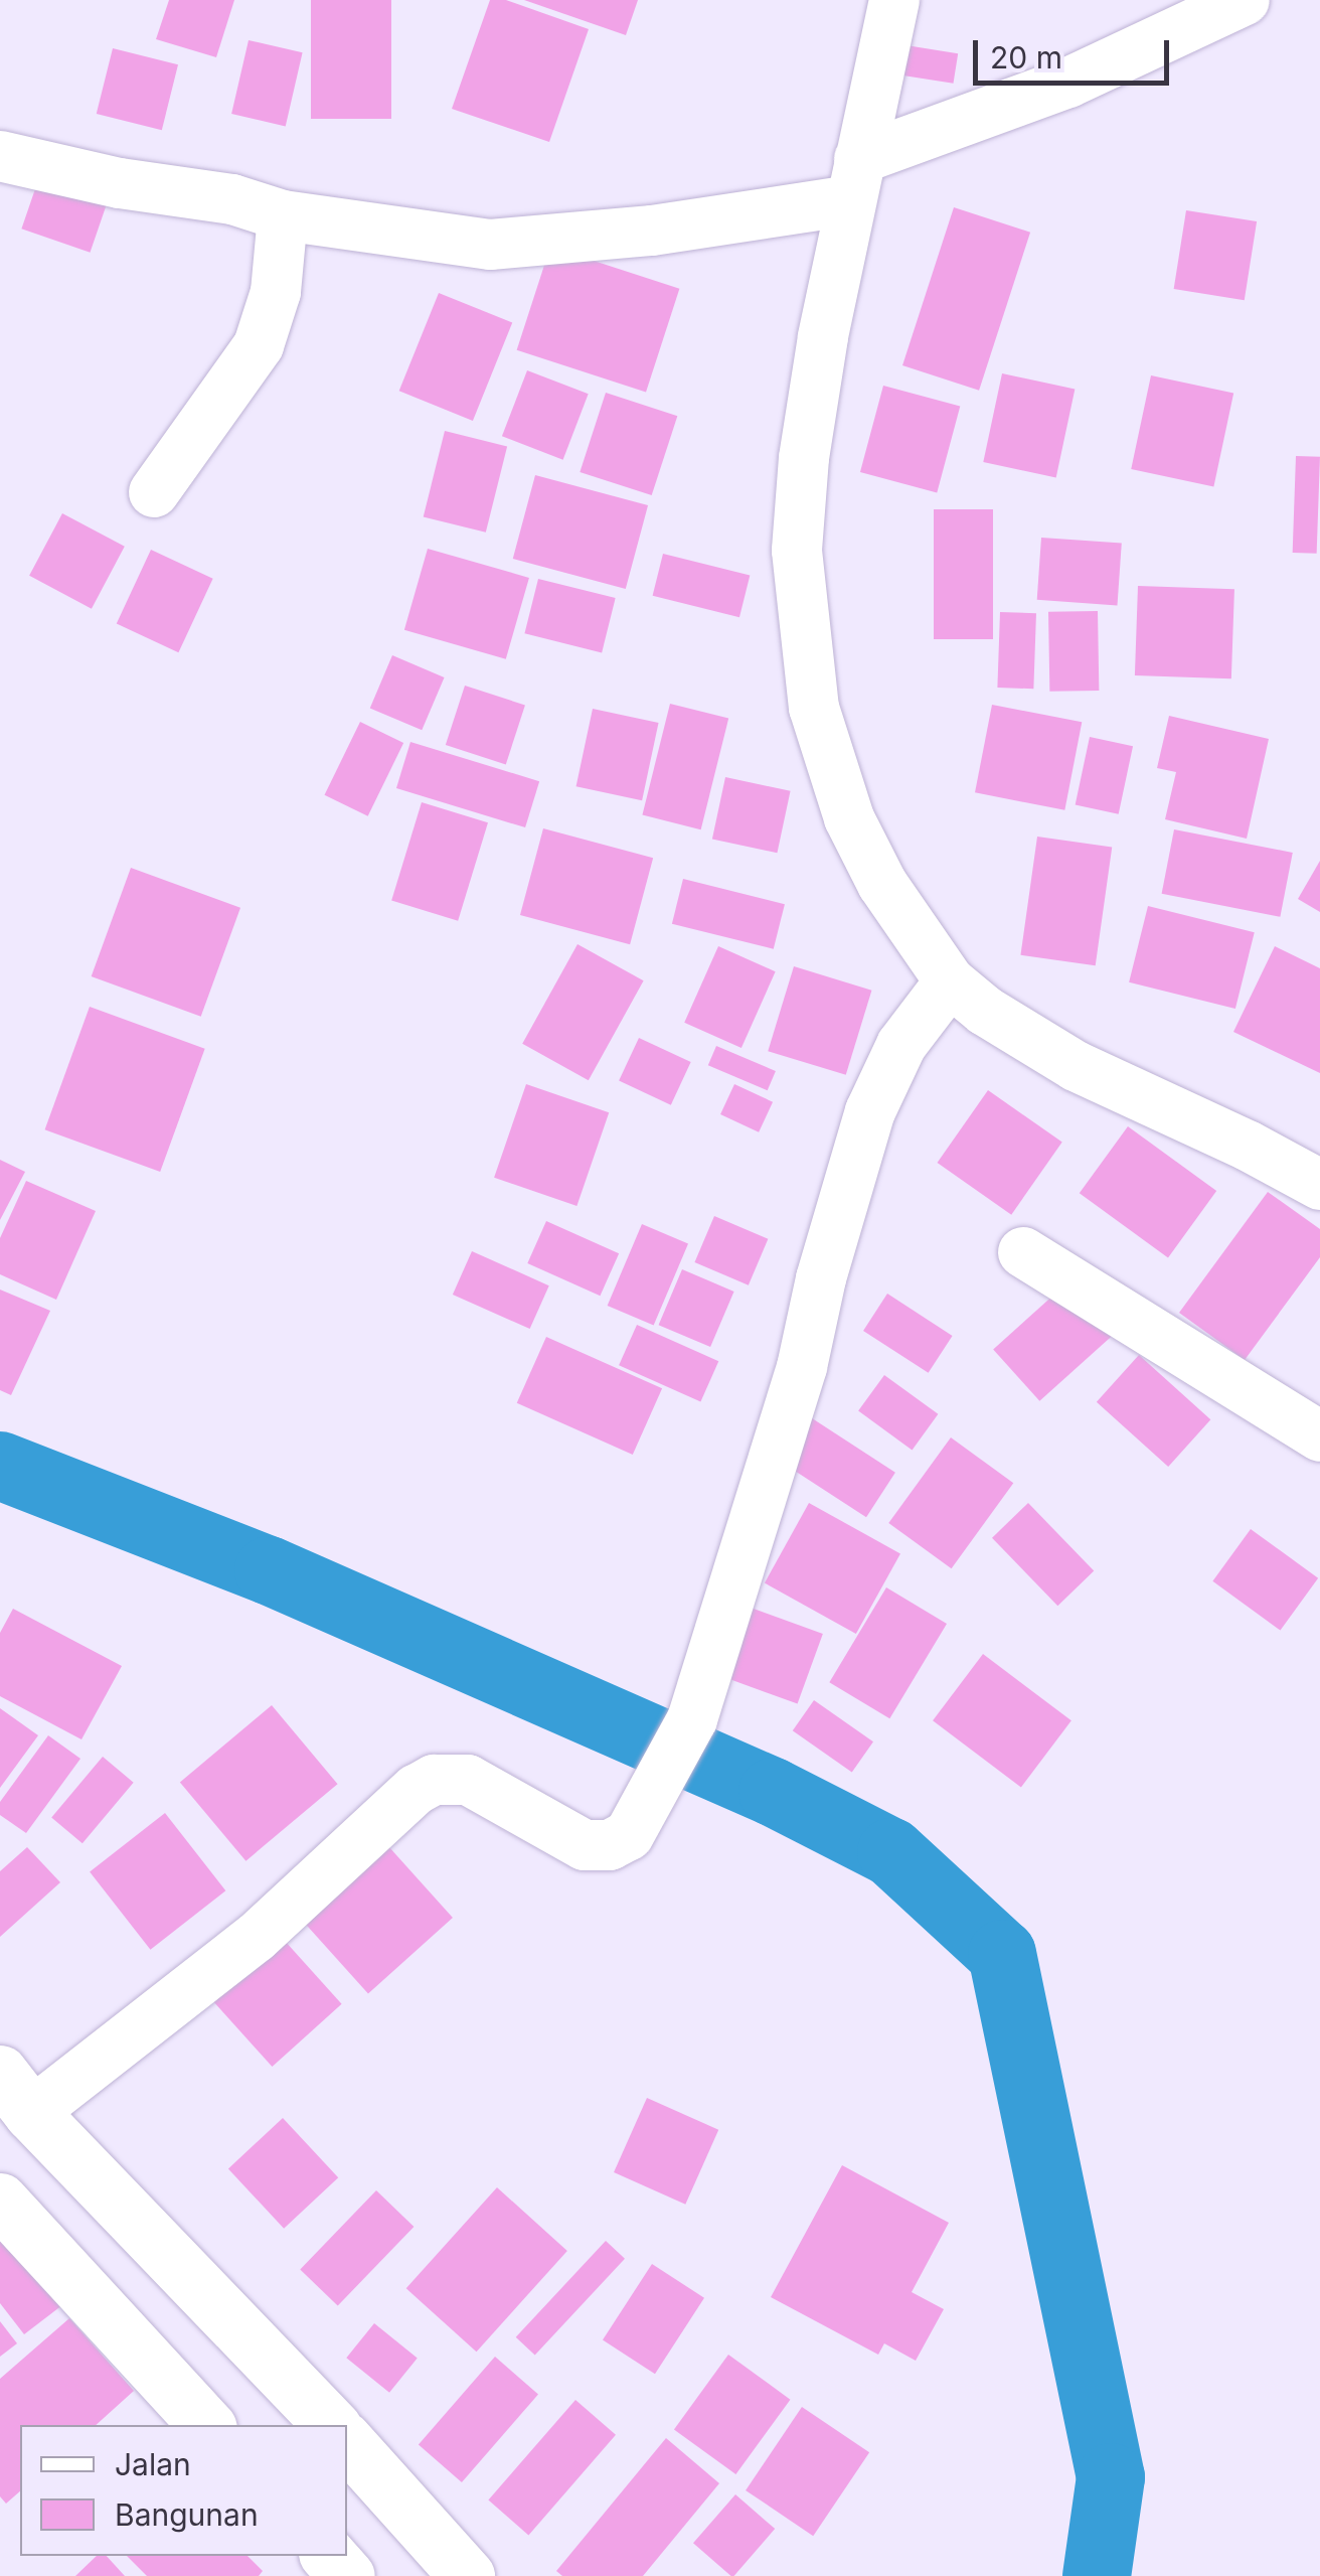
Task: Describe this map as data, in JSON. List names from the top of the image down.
{
  "legend": ["Jalan", "Bangunan"],
  "scale_bar": "20 m"
}
